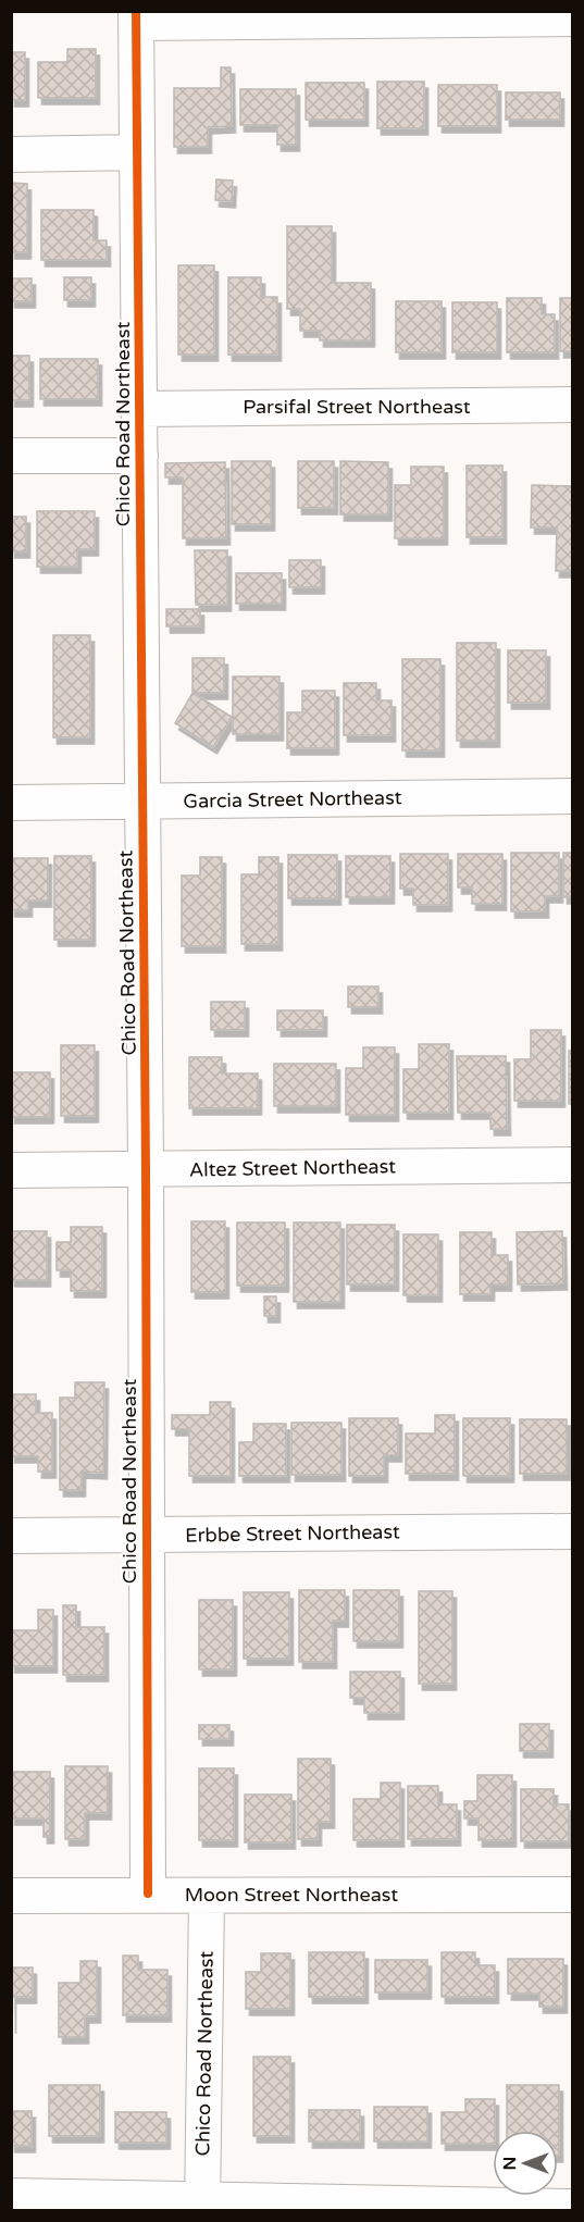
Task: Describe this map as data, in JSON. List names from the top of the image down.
{
  "streets": {
    "street": [
      "Parsifal Street Northeast",
      "Chico Road Northeast",
      "Garcia Street Northeast",
      "Altez Street Northeast",
      "Erbbe Street Northeast",
      "Moon Street Northeast"
    ]
  },
  "crossings": [
    ["Parsifal Street Northeast", "Chico Road Northeast"],
    ["Chico Road Northeast", "Garcia Street Northeast"],
    ["Chico Road Northeast", "Altez Street Northeast"],
    ["Chico Road Northeast", "Erbbe Street Northeast"],
    ["Chico Road Northeast", "Moon Street Northeast"]
  ],
  "north": "left"
}
